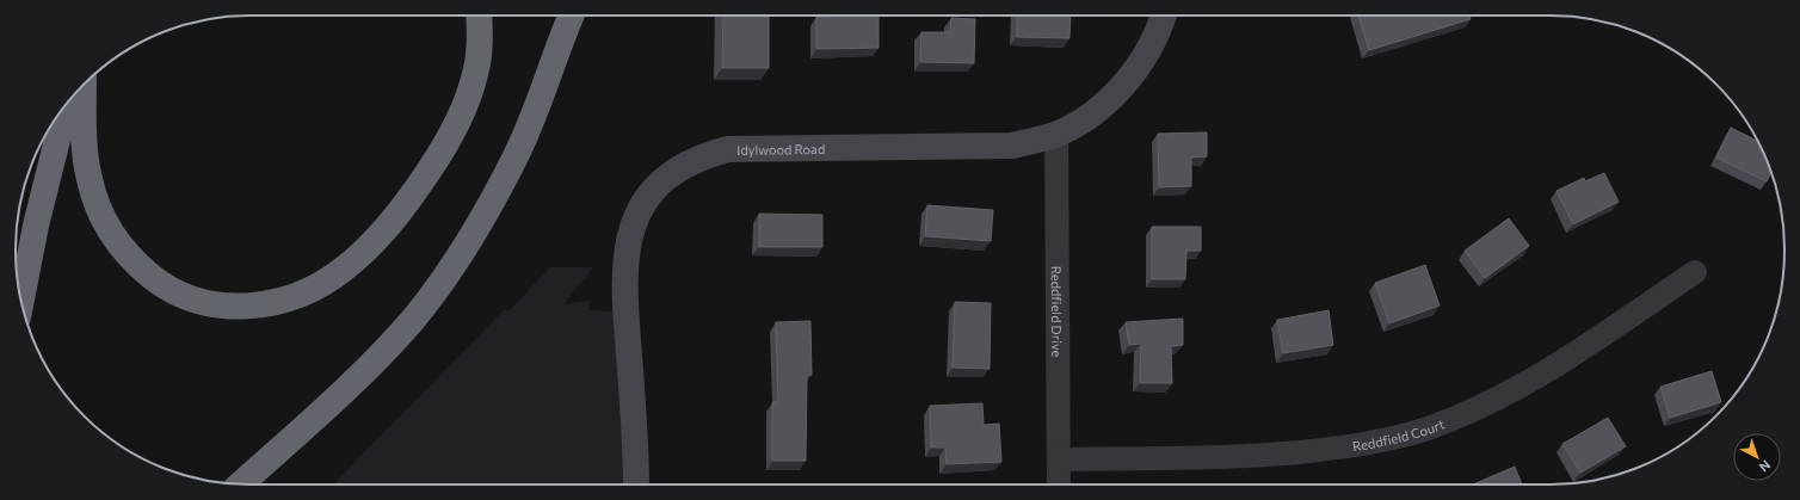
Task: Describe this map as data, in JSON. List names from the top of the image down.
{
  "streets": {
    "main road": ["Idylwood Road"],
    "street": ["Reddfield Drive", "Reddfield Court"]
  },
  "crossings": [
    ["Idylwood Road", "Reddfield Drive"],
    ["Reddfield Drive", "Reddfield Court"]
  ],
  "north": "bottom right"
}
